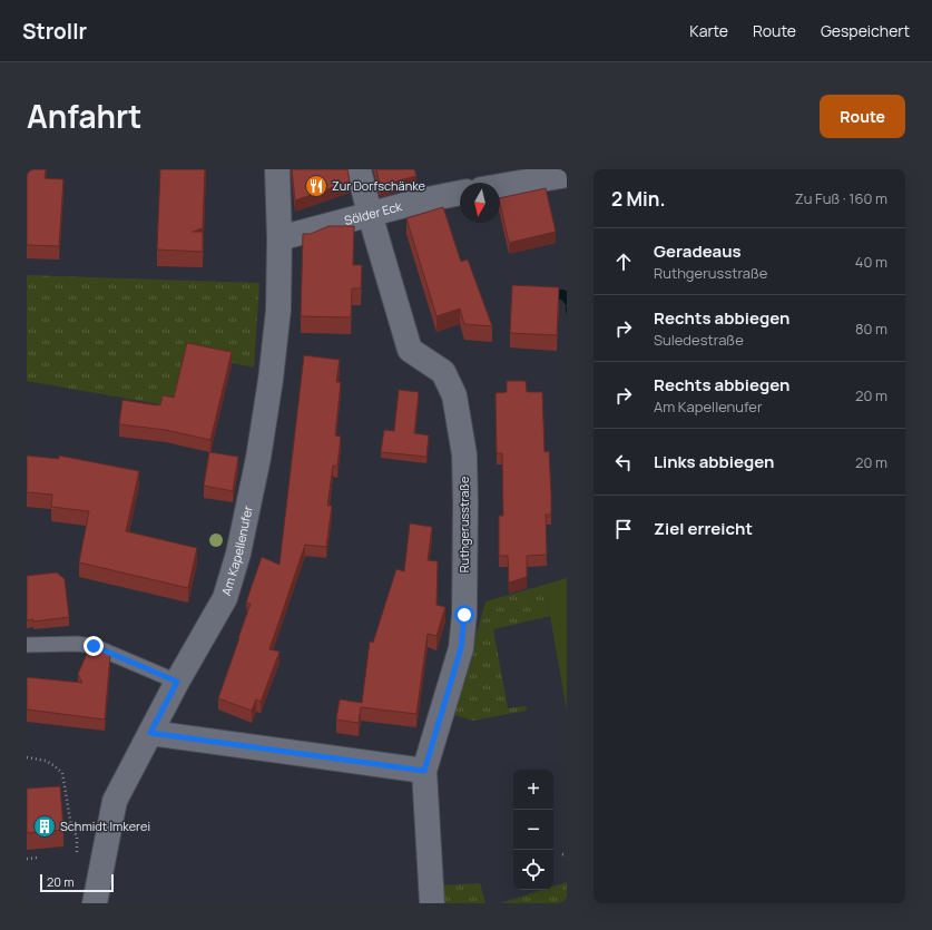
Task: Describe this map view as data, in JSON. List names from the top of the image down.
{
  "streets": {
    "street": ["Sölder Eck", "Ruthgerusstraße", "Am Kapellenufer"]
  },
  "crossings": [
    ["Sölder Eck", "Ruthgerusstraße"],
    ["Sölder Eck", "Am Kapellenufer"]
  ],
  "places": {
    "restaurant": ["Zur Dorfschänke"],
    "building": ["Schmidt Imkerei"]
  },
  "scale_bar": "20 m",
  "north": "bottom",
  "page": {
    "header": "Strollr",
    "nav": ["Karte", "Route", "Gespeichert"],
    "title": "Anfahrt",
    "buttons": "Route",
    "heading": ["2 Min.", "Zu Fuß · 160 m"],
    "list": [
      ["Geradeaus", "Ruthgerusstraße", "40 m"],
      ["Rechts abbiegen", "Suledestraße", "80 m"],
      ["Rechts abbiegen", "Am Kapellenufer", "20 m"],
      ["Links abbiegen", "20 m"],
      "Ziel erreicht"
    ],
    "map_buttons": ["+", "−"],
    "scale": "20 m"
  }
}
